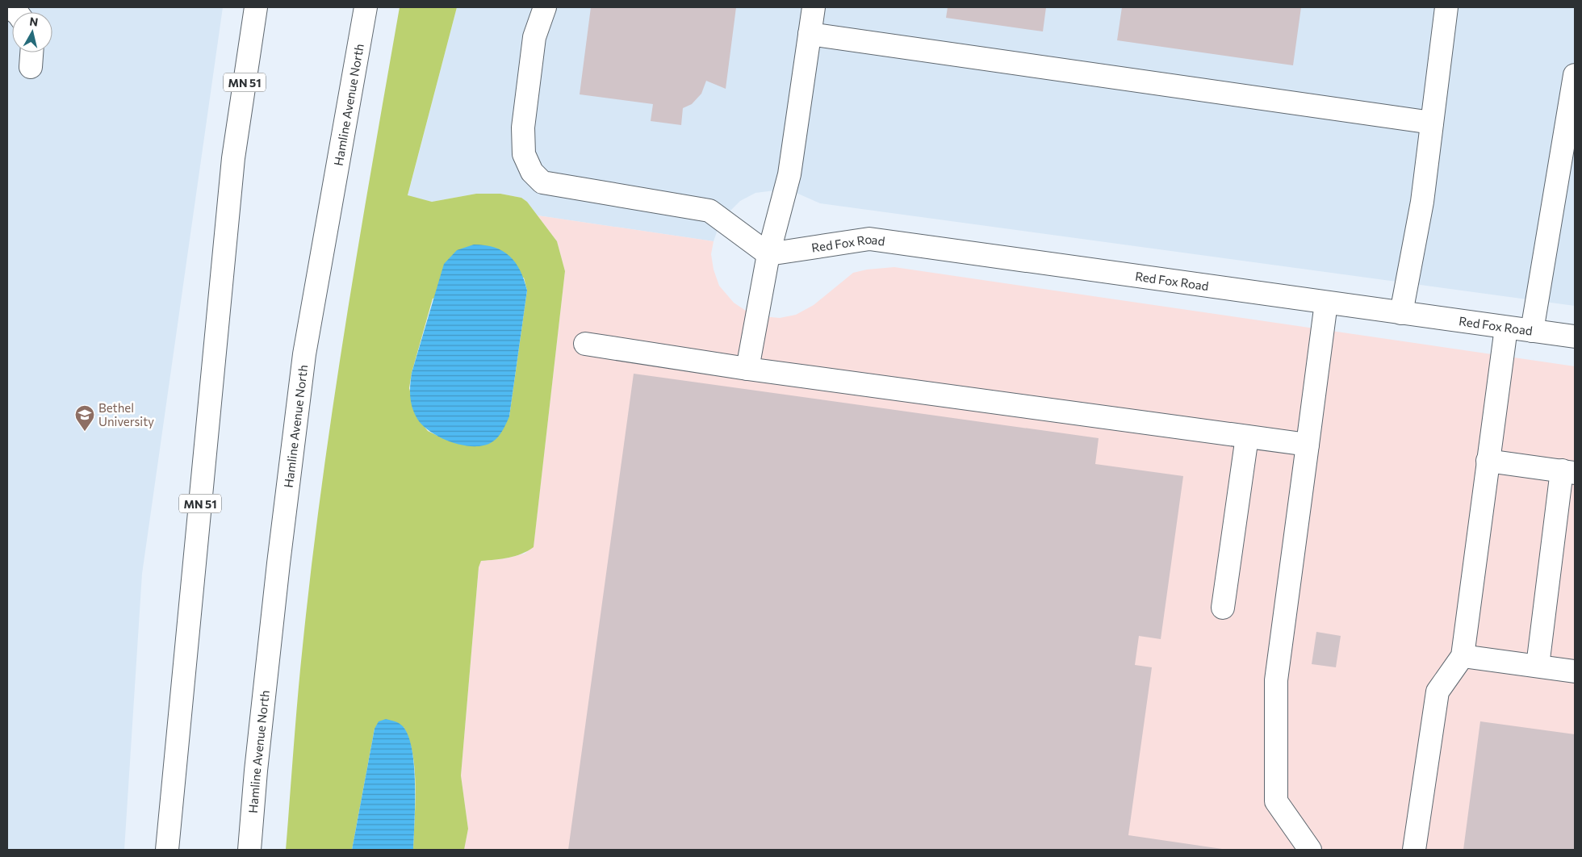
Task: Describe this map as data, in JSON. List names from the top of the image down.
{
  "streets": {
    "main road": ["MN 51", "Hamline Avenue North", "Red Fox Road"]
  },
  "places": {
    "school or university": ["Bethel University"]
  },
  "north": "top"
}
